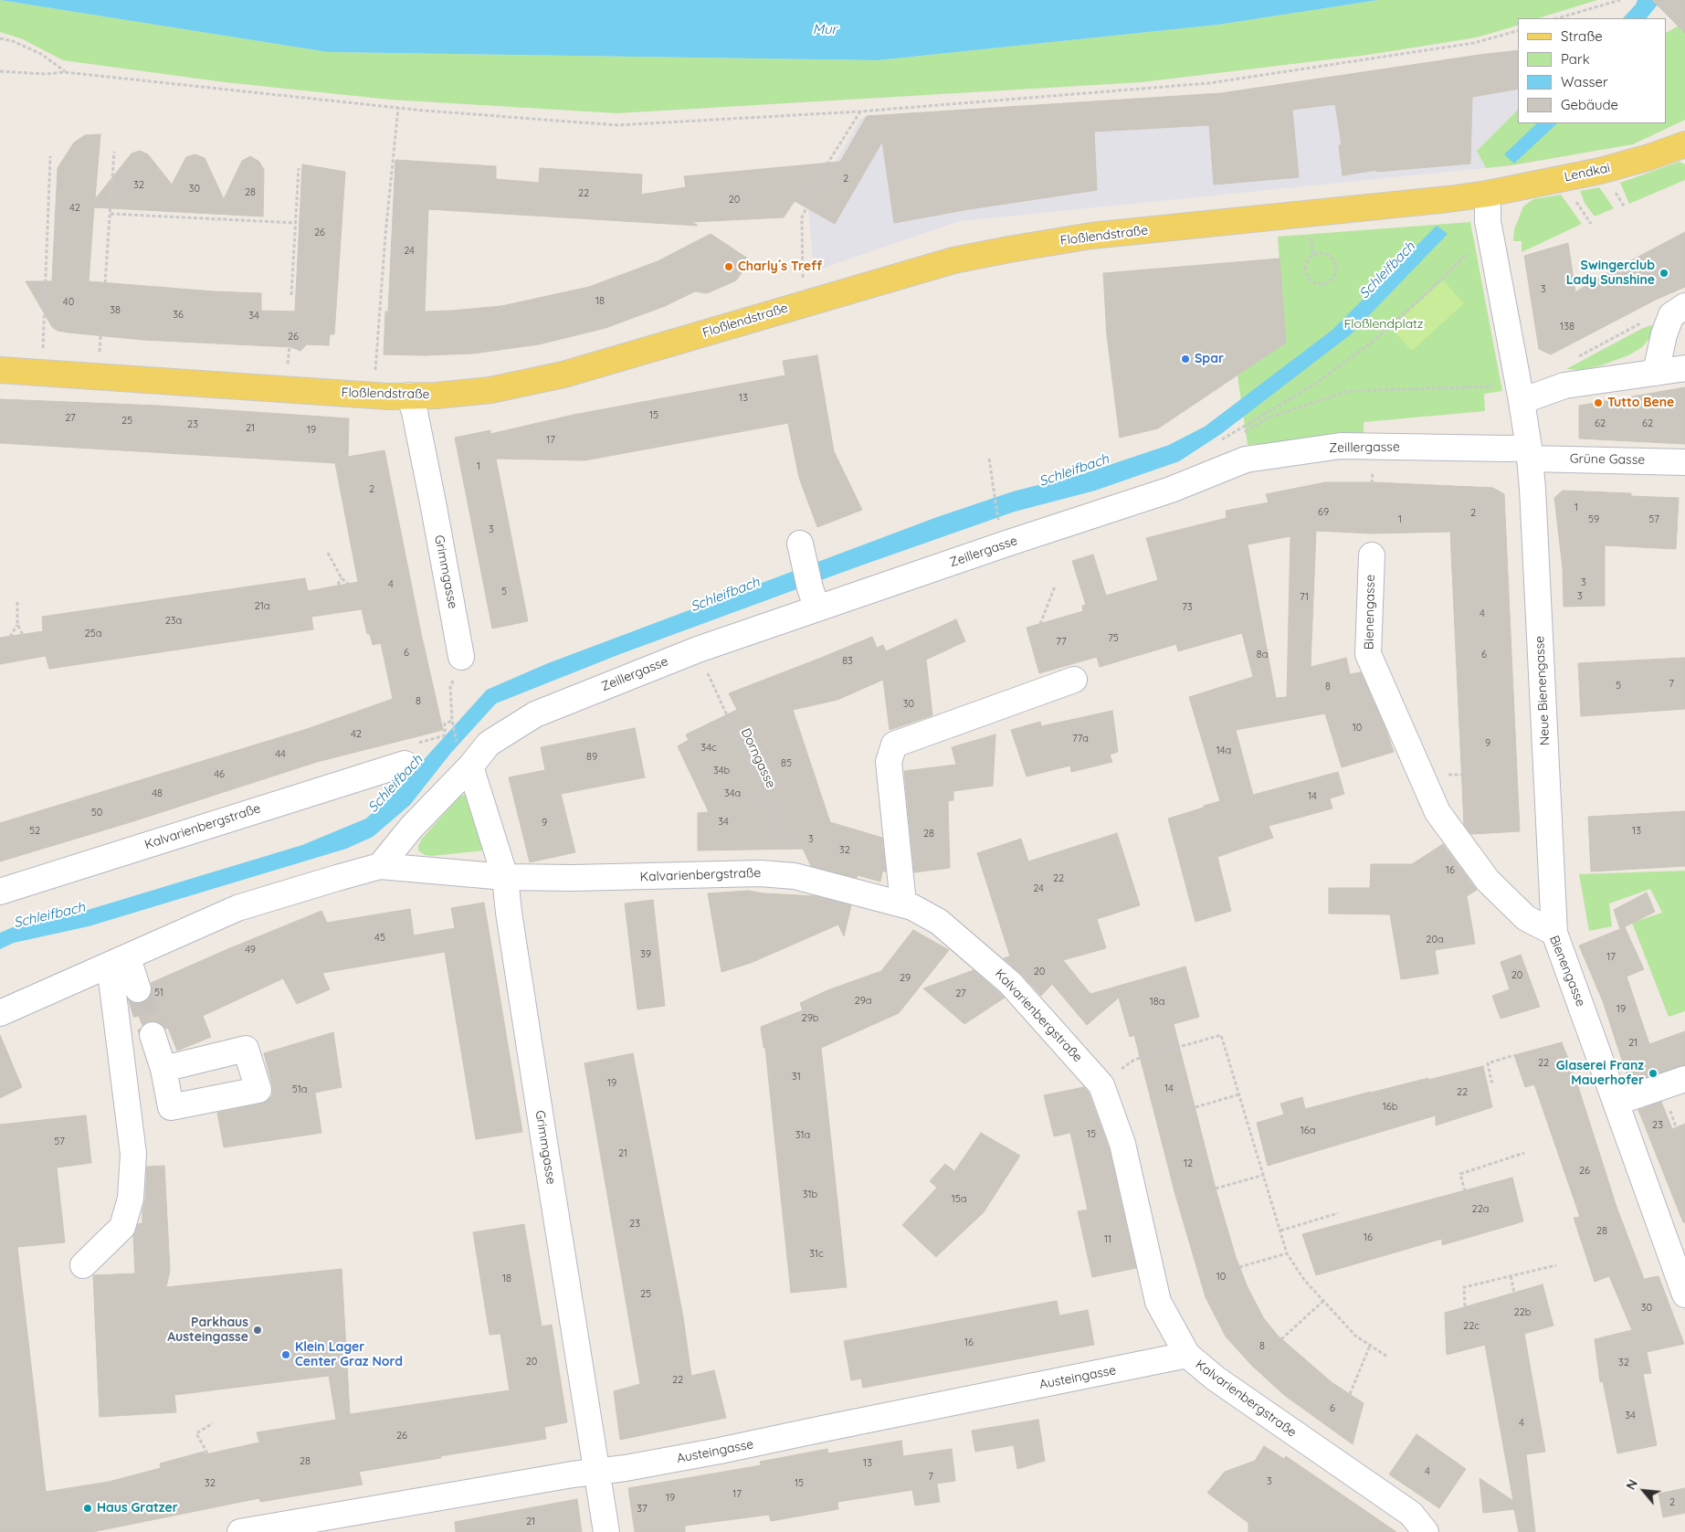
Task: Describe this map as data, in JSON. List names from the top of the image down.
{
  "streets": {
    "main road": ["Lendkai", "Floßlendstraße"],
    "street": [
      "Zeillergasse",
      "Grüne Gasse",
      "Grimmgasse",
      "Bienengasse",
      "Neue Bienengasse",
      "Kalvarienbergstraße",
      "Austeingasse"
    ],
    "path": ["Dorngasse"]
  },
  "crossings": [
    ["Lendkai", "Floßlendstraße"],
    ["Floßlendstraße", "Grimmgasse"],
    ["Zeillergasse", "Grüne Gasse"],
    ["Zeillergasse", "Grimmgasse"],
    ["Zeillergasse", "Neue Bienengasse"],
    ["Zeillergasse", "Dorngasse"],
    ["Grüne Gasse", "Neue Bienengasse"],
    ["Grimmgasse", "Kalvarienbergstraße"],
    ["Grimmgasse", "Austeingasse"],
    ["Bienengasse", "Neue Bienengasse"],
    ["Dorngasse", "Kalvarienbergstraße"],
    ["Kalvarienbergstraße", "Austeingasse"]
  ],
  "water": ["Mur", "Schleifbach"],
  "parks": ["Floßlendplatz"],
  "places": [
    "Charly´s Treff",
    "Swingerclub Lady Sunshine",
    "Spar",
    "Tutto Bene",
    "Glaserei Franz Mauerhofer",
    "Parkhaus Austeingasse",
    "Klein Lager Center Graz Nord",
    "Haus Gratzer"
  ],
  "house_numbers": [
    "2",
    "32",
    "30",
    "28",
    "22",
    "20",
    "42",
    "26",
    "24",
    "3",
    "18",
    "40",
    "38",
    "36",
    "34",
    "138",
    "26",
    "13",
    "15",
    "27",
    "25",
    "62",
    "62",
    "23",
    "21",
    "19",
    "17",
    "1",
    "2",
    "1",
    "69",
    "2",
    "1",
    "59",
    "57",
    "3",
    "3",
    "4",
    "5",
    "3",
    "71",
    "21a",
    "73",
    "4",
    "23a",
    "25a",
    "75",
    "77",
    "6",
    "8a",
    "6",
    "83",
    "7",
    "5",
    "8",
    "8",
    "30",
    "10",
    "42",
    "77a",
    "9",
    "34c",
    "14a",
    "44",
    "89",
    "85",
    "34b",
    "46",
    "48",
    "34a",
    "14",
    "50",
    "34",
    "9",
    "52",
    "13",
    "28",
    "3",
    "32",
    "16",
    "22",
    "24",
    "45",
    "20a",
    "49",
    "39",
    "17",
    "20",
    "20",
    "29",
    "51",
    "27",
    "29a",
    "18a",
    "19",
    "29b",
    "21",
    "22",
    "31",
    "19",
    "14",
    "51a",
    "22",
    "16b",
    "23",
    "16a",
    "15",
    "31a",
    "57",
    "21",
    "12",
    "26",
    "31b",
    "15a",
    "22a",
    "23",
    "28",
    "16",
    "11",
    "31c",
    "10",
    "18",
    "25",
    "30",
    "22b",
    "22c",
    "16",
    "8",
    "20",
    "32",
    "22",
    "6",
    "34",
    "4",
    "26",
    "28",
    "13",
    "4",
    "7",
    "3",
    "32",
    "15",
    "17",
    "19",
    "2",
    "37",
    "21"
  ],
  "legend": [
    "Straße",
    "Park",
    "Wasser",
    "Gebäude"
  ],
  "north": "top left"
}
